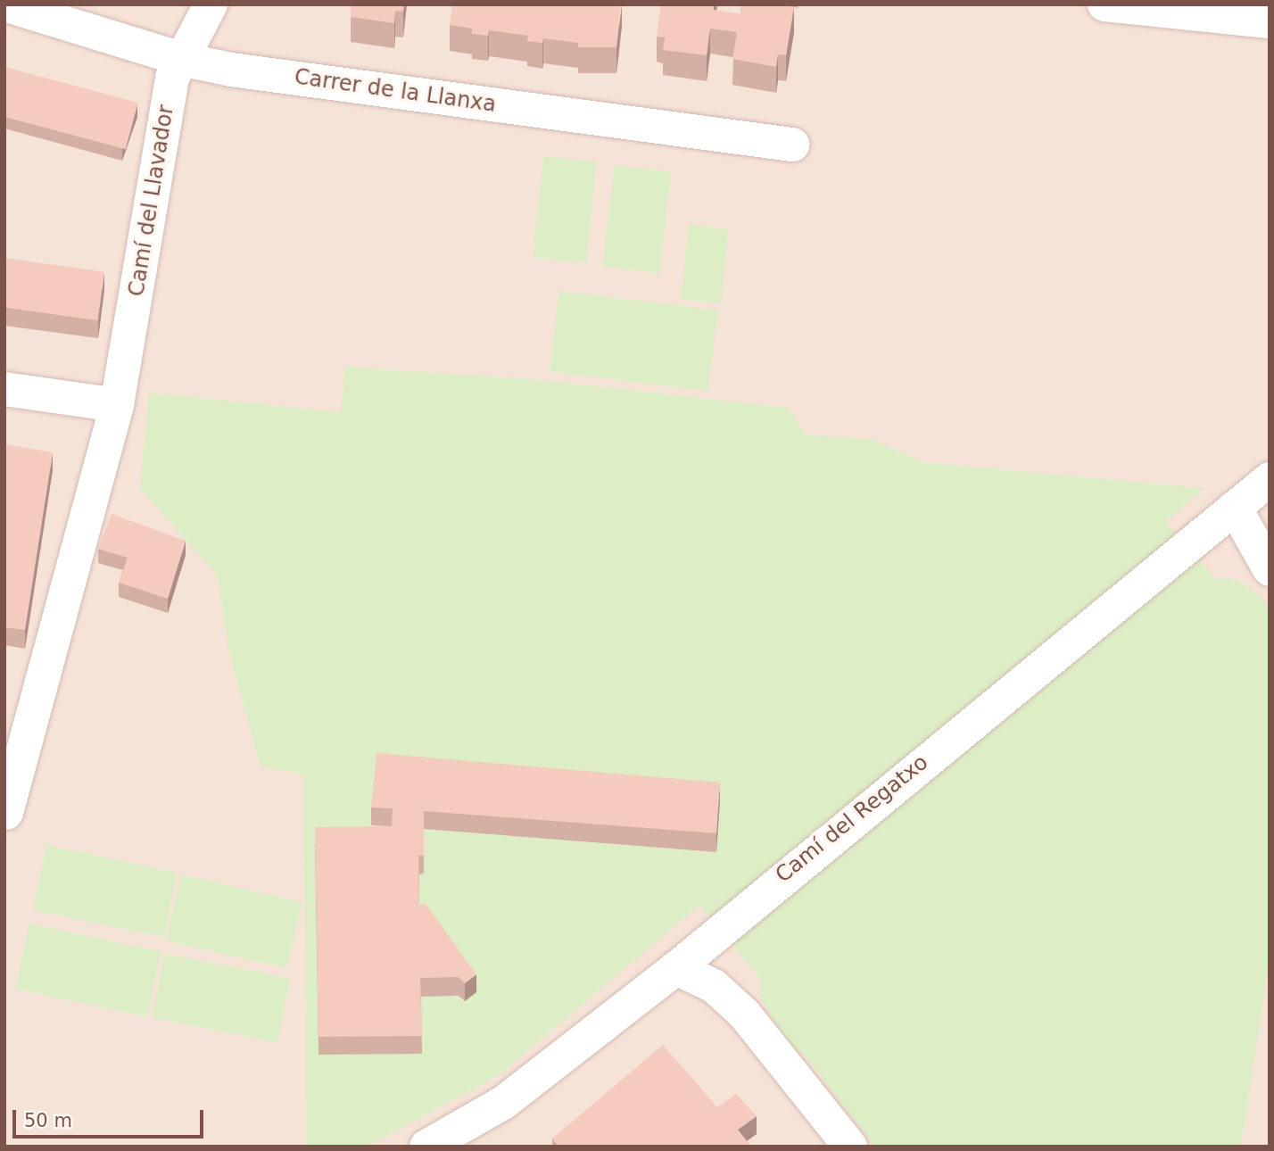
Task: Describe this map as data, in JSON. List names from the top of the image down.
{
  "streets": {
    "street": ["Carrer de la Llanxa", "Camí del Llavador", "Camí del Regatxo"]
  },
  "crossings": [
    ["Carrer de la Llanxa", "Camí del Llavador"]
  ],
  "scale_bar": "50 m"
}
